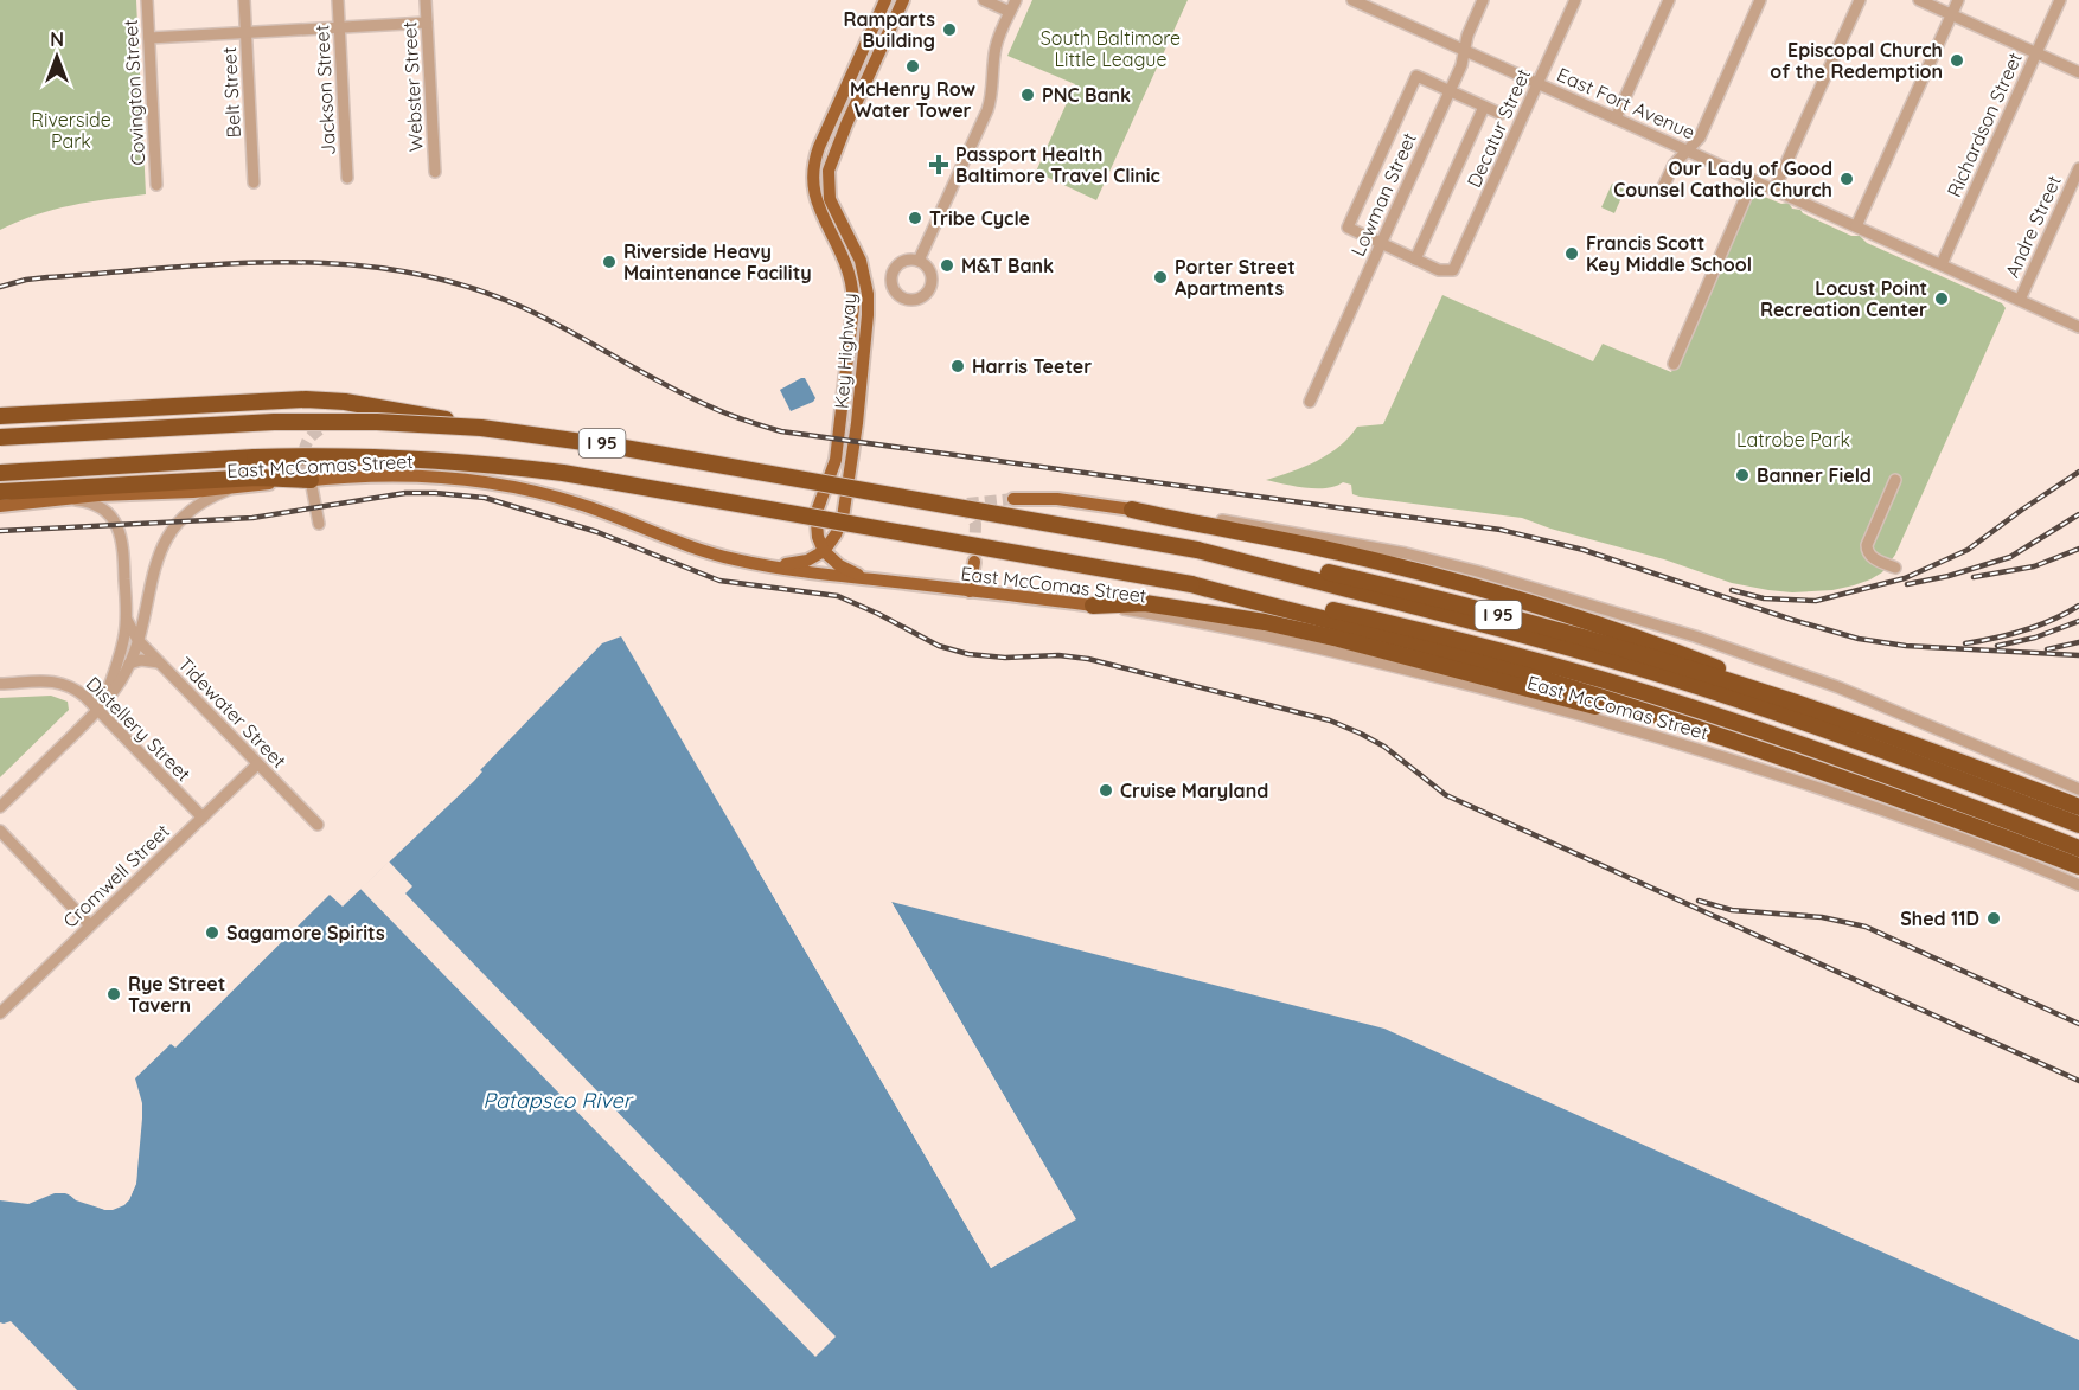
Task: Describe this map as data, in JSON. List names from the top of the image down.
{
  "streets": {
    "highway": ["I 95"],
    "main road": ["Key Highway", "East McComas Street"],
    "street": [
      "Webster Street",
      "Jackson Street",
      "Covington Street",
      "Belt Street",
      "East Fort Avenue",
      "Richardson Street",
      "Decatur Street",
      "Lowman Street",
      "Andre Street",
      "Tidewater Street",
      "Distellery Street",
      "Cromwell Street"
    ]
  },
  "crossings": [
    ["East Fort Avenue", "Richardson Street"],
    ["East Fort Avenue", "Decatur Street"],
    ["East Fort Avenue", "Lowman Street"],
    ["East Fort Avenue", "Andre Street"],
    ["Tidewater Street", "Cromwell Street"],
    ["Distellery Street", "Cromwell Street"]
  ],
  "water": ["Patapsco River"],
  "parks": ["South Baltimore Little League", "Riverside Park", "Latrobe Park"],
  "places": {
    "other": [
      "Ramparts Building",
      "Episcopal Church of the Redemption",
      "McHenry Row Water Tower",
      "PNC Bank",
      "Our Lady of Good Counsel Catholic Church",
      "Tribe Cycle",
      "Francis Scott Key Middle School",
      "Riverside Heavy Maintenance Facility",
      "M&T Bank",
      "Porter Street Apartments",
      "Locust Point Recreation Center",
      "Harris Teeter",
      "Banner Field",
      "Cruise Maryland",
      "Shed 11D",
      "Sagamore Spirits",
      "Rye Street Tavern"
    ],
    "health": ["Passport Health Baltimore Travel Clinic"]
  },
  "north": "top"
}
